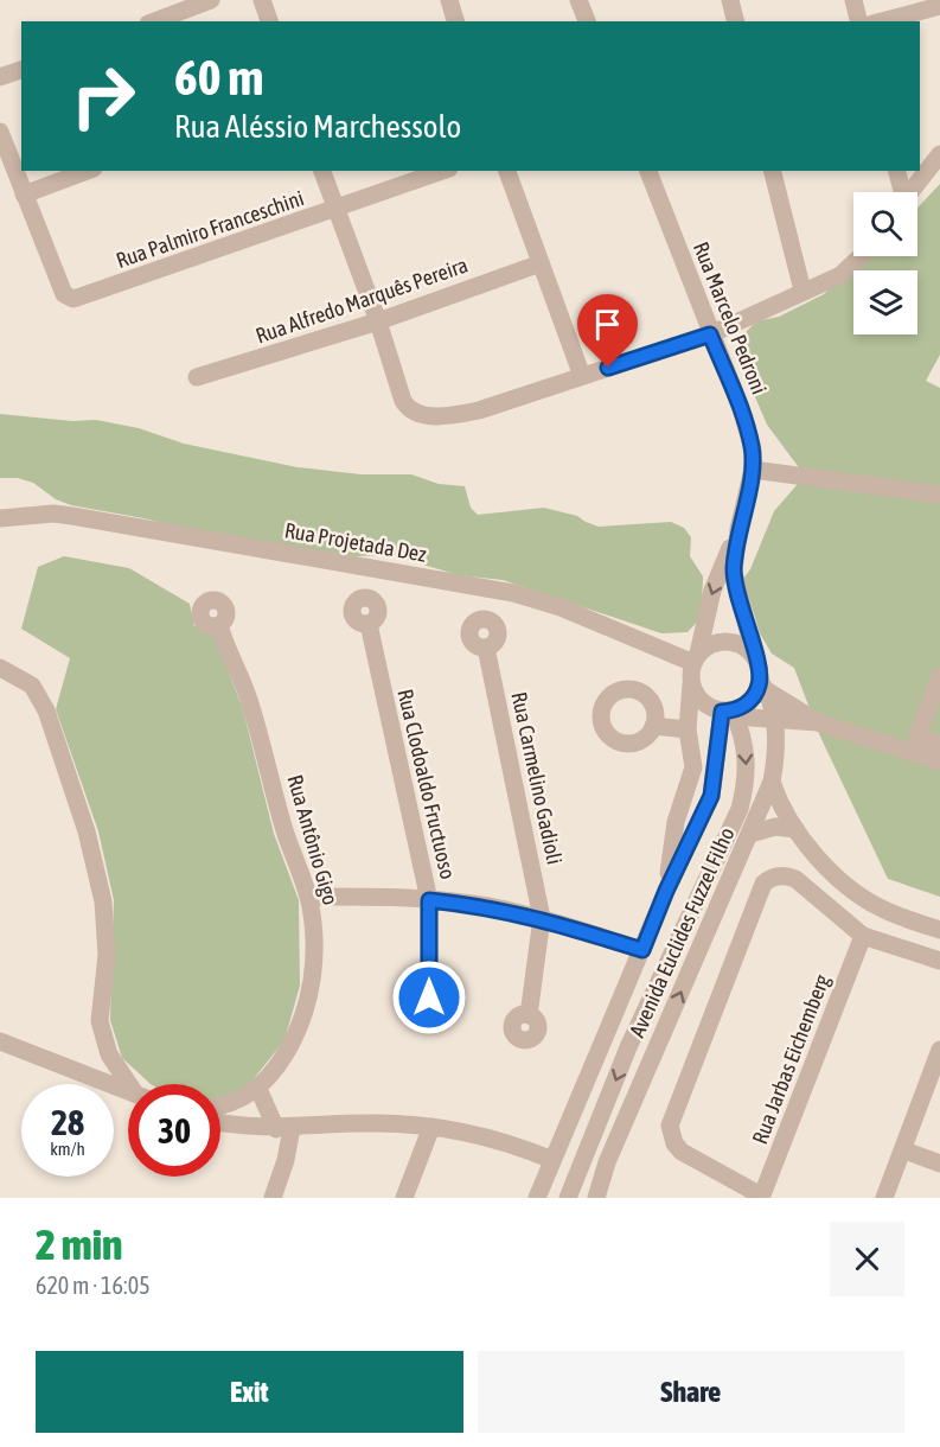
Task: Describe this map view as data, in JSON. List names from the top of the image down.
{
  "streets": {
    "street": [
      "Rua Palmiro Franceschini",
      "Rua Alfredo Marquês Pereira",
      "Rua Marcelo Pedroni",
      "Rua Projetada Dez",
      "Rua Carmelino Gadioli",
      "Rua Clodoaldo Fructuoso",
      "Rua Antônio Gigo",
      "Avenida Euclides Fuzzel Filho",
      "Rua Jarbas Eichemberg"
    ]
  },
  "crossings": [
    ["Rua Marcelo Pedroni", "Rua Projetada Dez"],
    ["Rua Marcelo Pedroni", "Avenida Euclides Fuzzel Filho"],
    ["Rua Projetada Dez", "Avenida Euclides Fuzzel Filho"]
  ],
  "page": {
    "turn": ["60 m", "Rua Aléssio Marchessolo"],
    "speed": "28 km/h",
    "limit": "30",
    "heading": ["2 min", "620 m · 16:05"],
    "buttons": ["Exit", "Share"]
  }
}
